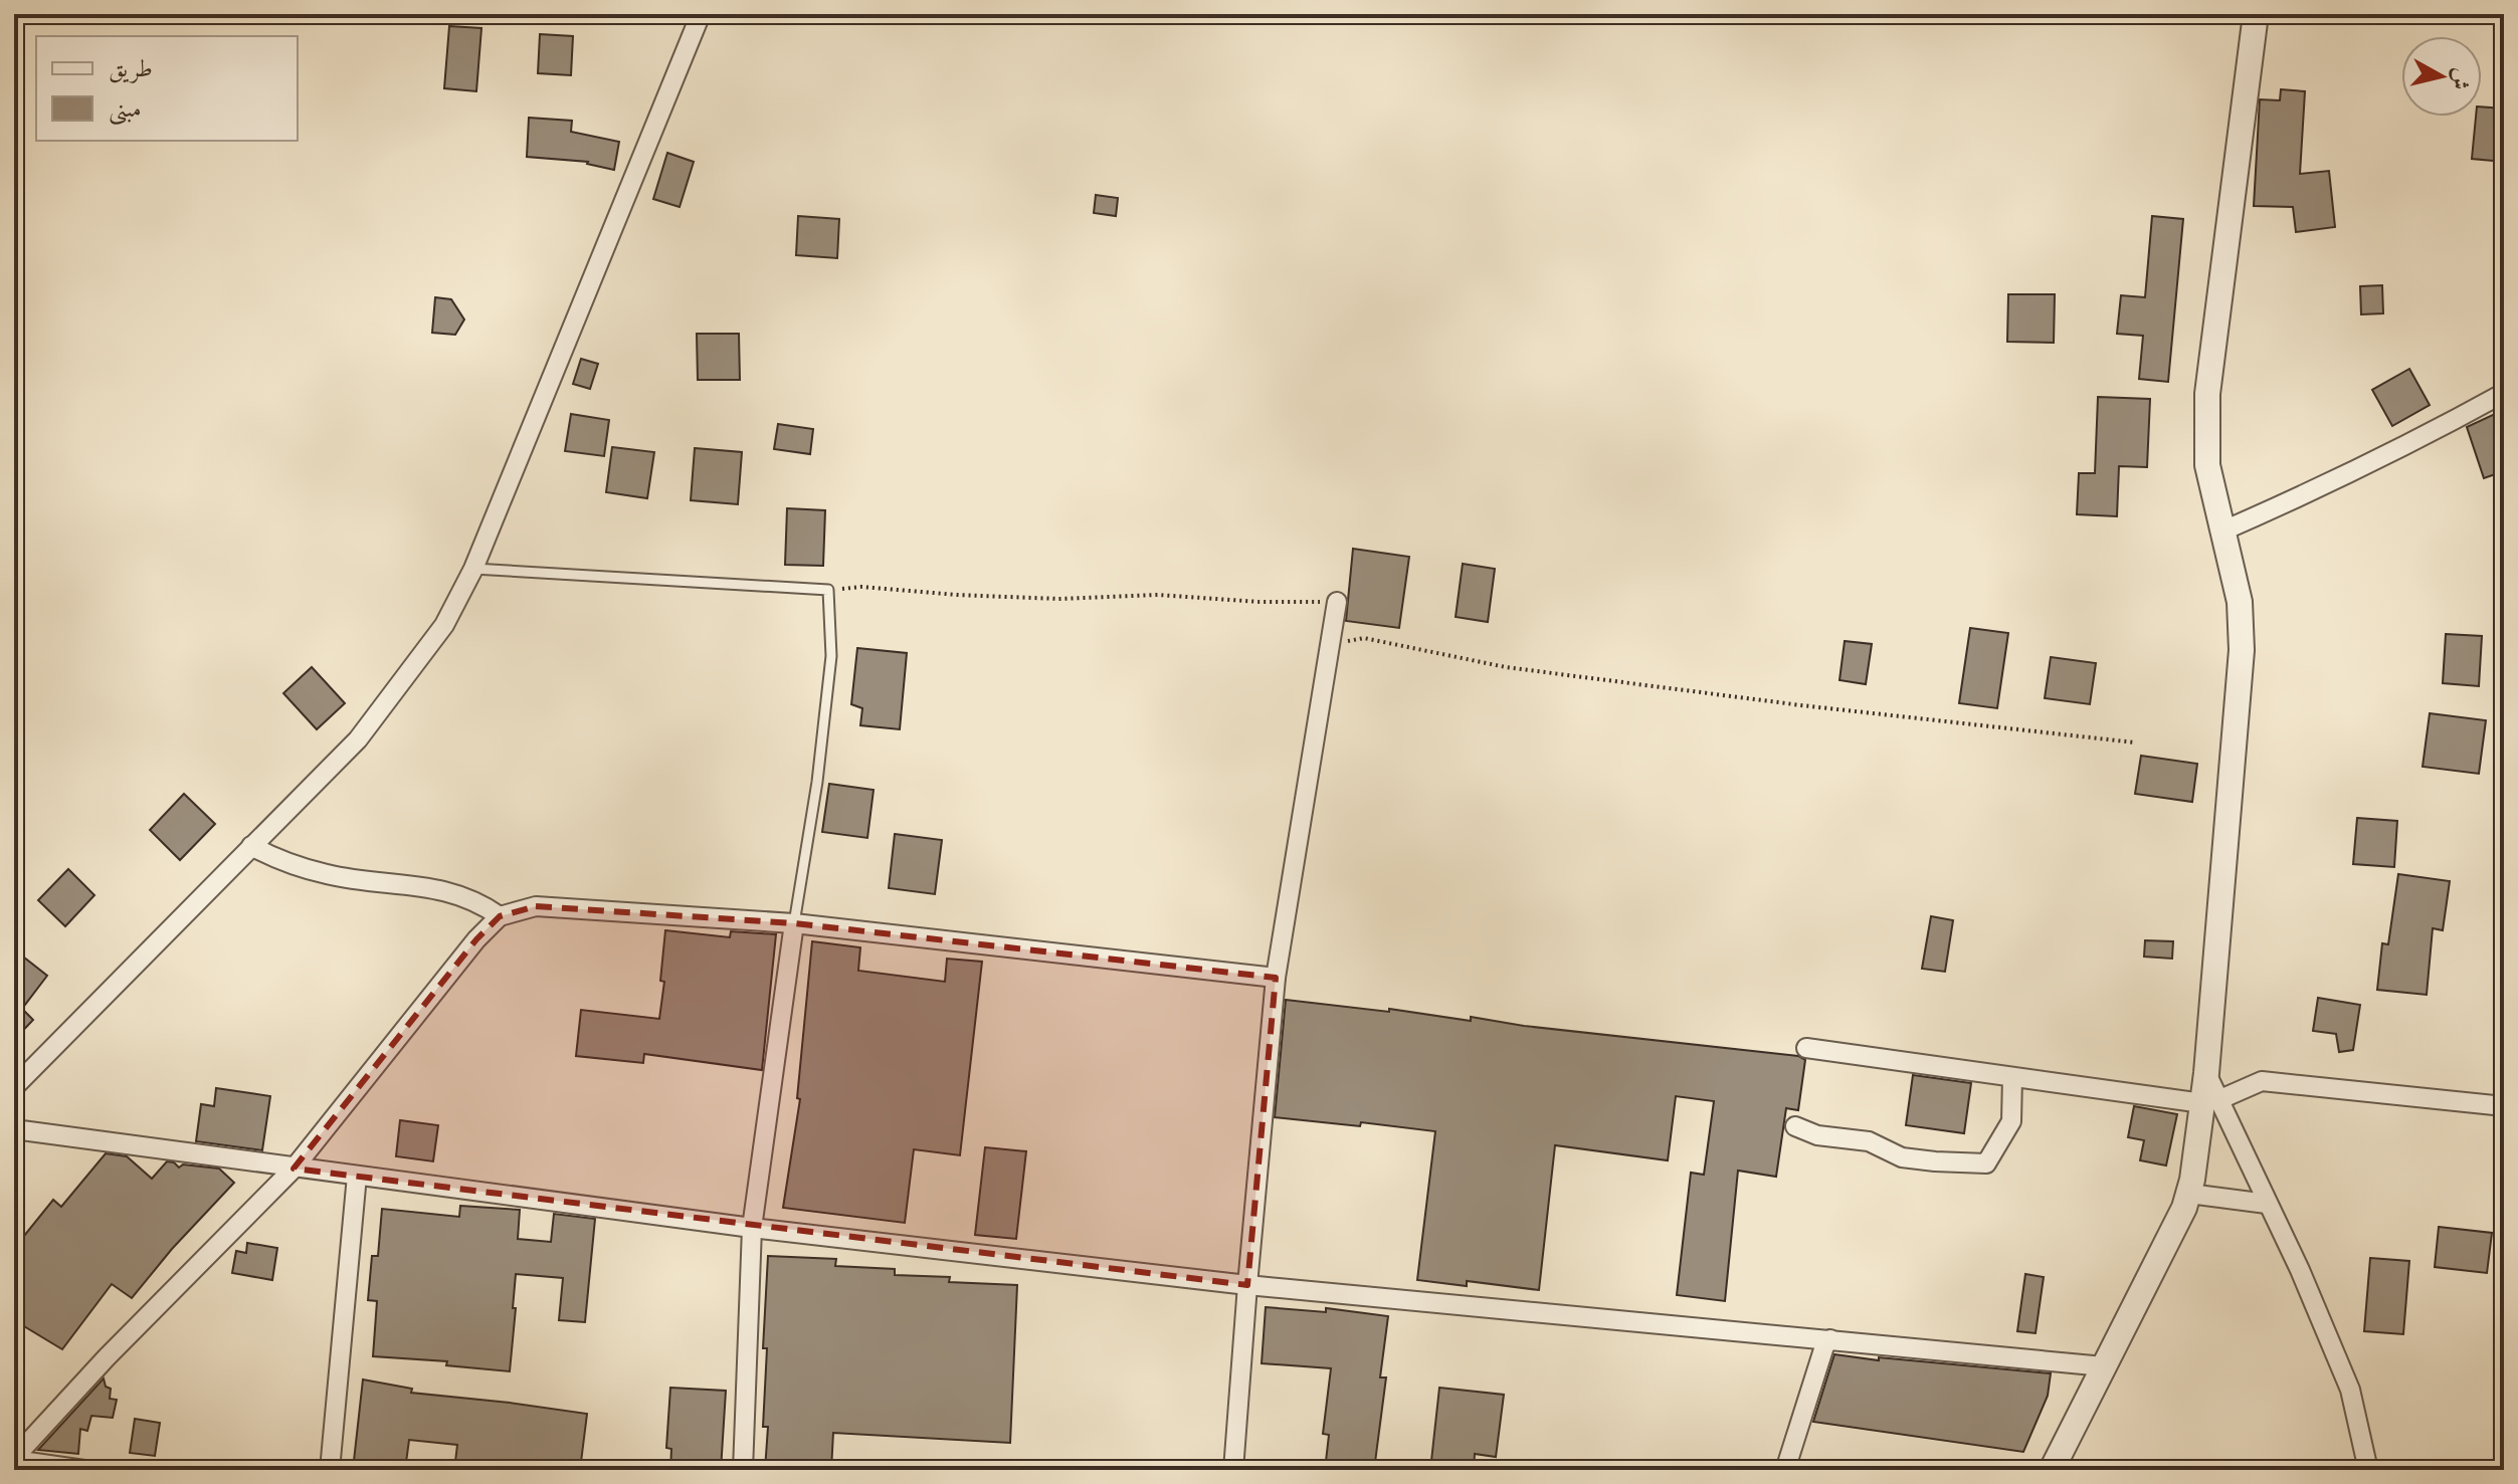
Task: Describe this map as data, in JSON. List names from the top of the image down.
{
  "legend": ["طريق", "مبنى"],
  "north": "right"
}
